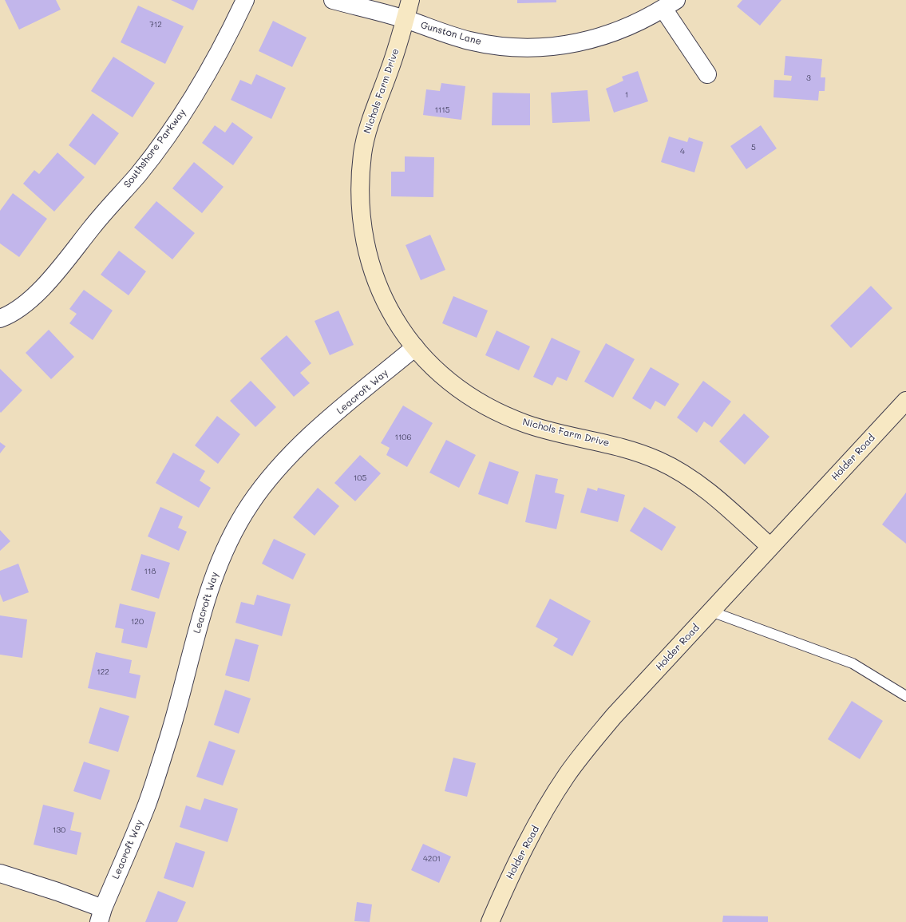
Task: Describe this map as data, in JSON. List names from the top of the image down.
{
  "streets": {
    "street": [
      "Gunston Lane",
      "Nichols Farm Drive",
      "Southshore Parkway",
      "Leacroft Way",
      "Holder Road"
    ]
  },
  "crossings": [
    ["Gunston Lane", "Nichols Farm Drive"],
    ["Nichols Farm Drive", "Leacroft Way"],
    ["Nichols Farm Drive", "Holder Road"]
  ],
  "house_numbers": [
    "712",
    "3",
    "1",
    "1115",
    "5",
    "4",
    "1106",
    "105",
    "118",
    "120",
    "122",
    "130",
    "4201"
  ]
}
